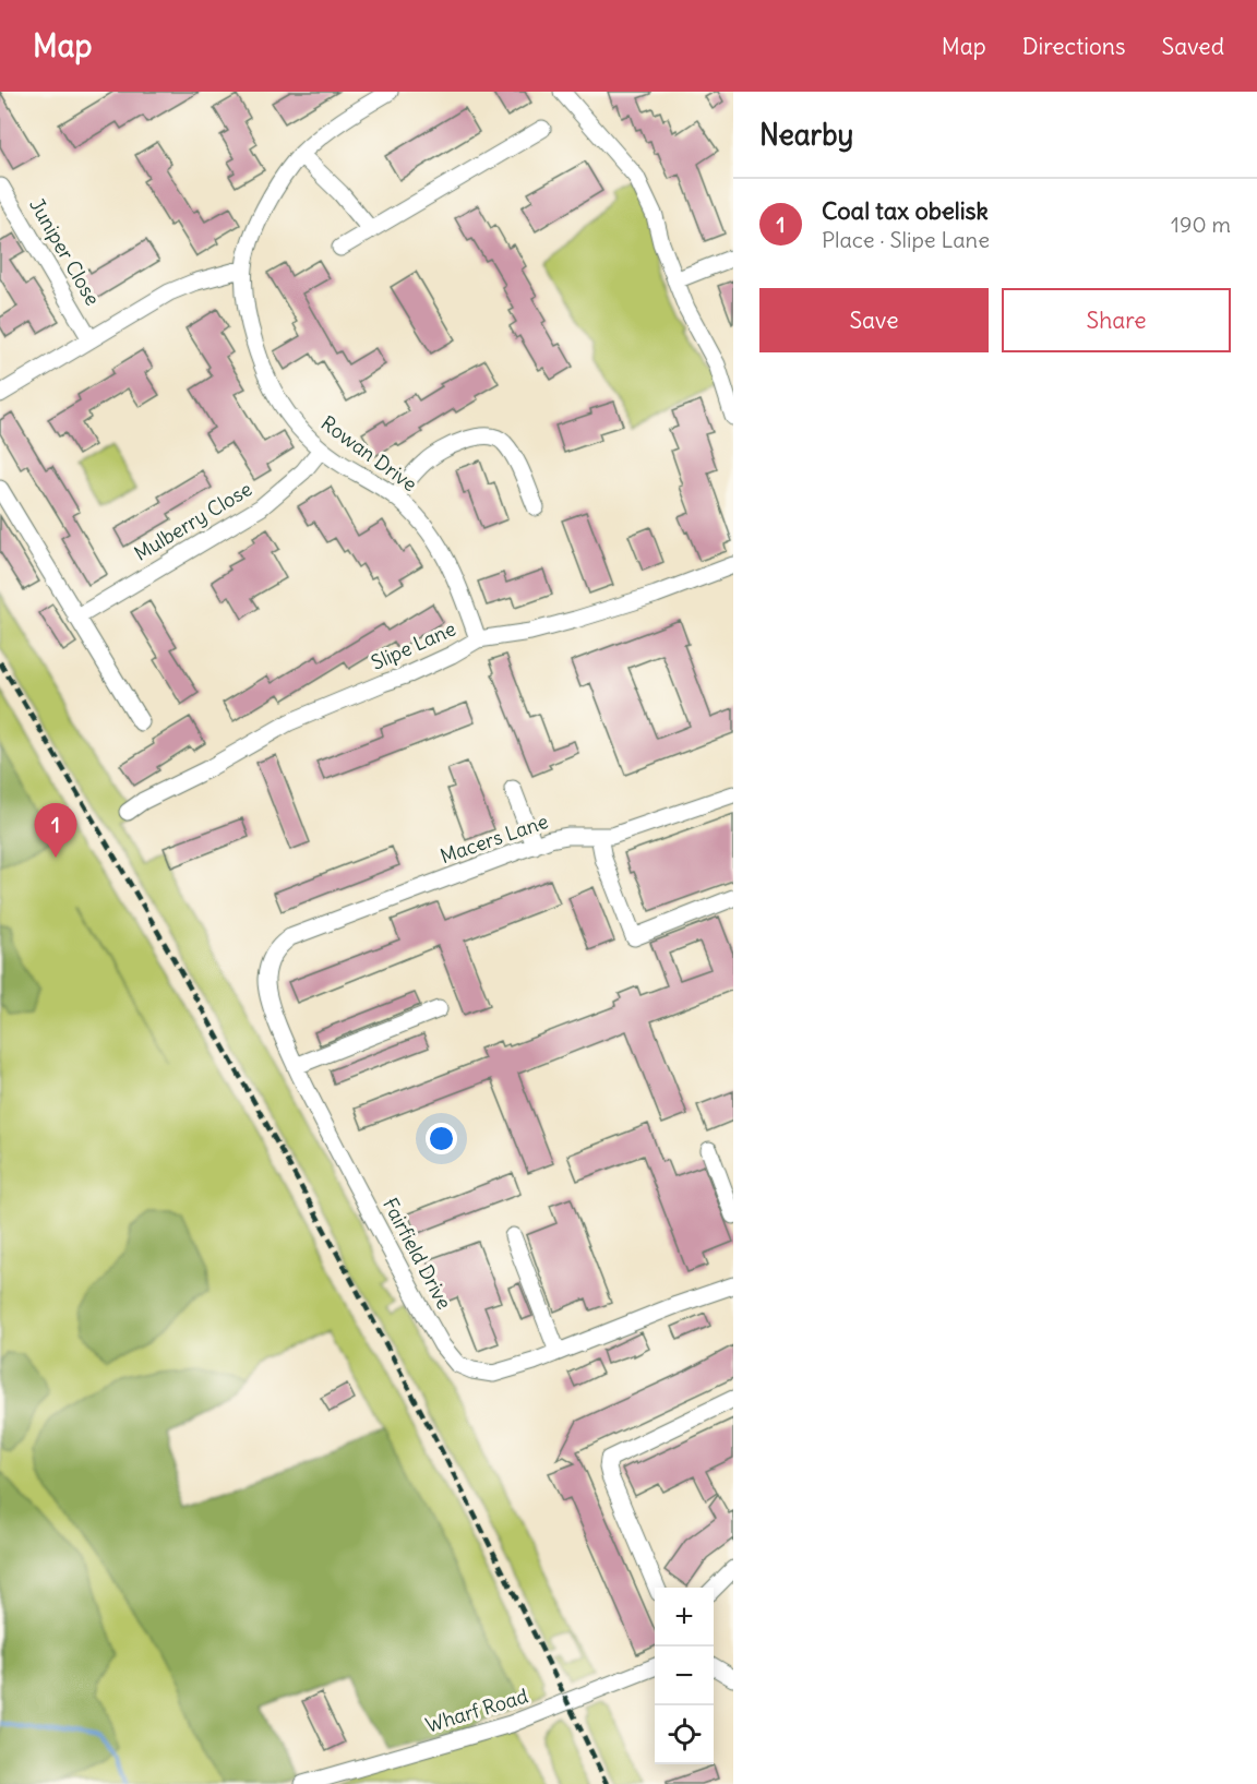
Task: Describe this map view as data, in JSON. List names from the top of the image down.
{
  "streets": {
    "street": [
      "Juniper Close",
      "Rowan Drive",
      "Mulberry Close",
      "Slipe Lane",
      "Macers Lane",
      "Fairfield Drive",
      "Wharf Road"
    ]
  },
  "crossings": [
    ["Juniper Close", "Rowan Drive"],
    ["Rowan Drive", "Mulberry Close"],
    ["Rowan Drive", "Slipe Lane"],
    ["Macers Lane", "Fairfield Drive"]
  ],
  "page": {
    "header": "Map",
    "nav": ["Map", "Directions", "Saved"],
    "heading": "Nearby",
    "list": [
      {
        "mark": "1",
        "name": "Coal tax obelisk",
        "note": "Place · Slipe Lane",
        "value": "190 m"
      }
    ],
    "buttons": ["Save", "Share"],
    "pins": "1",
    "map_buttons": ["+", "−"]
  }
}
